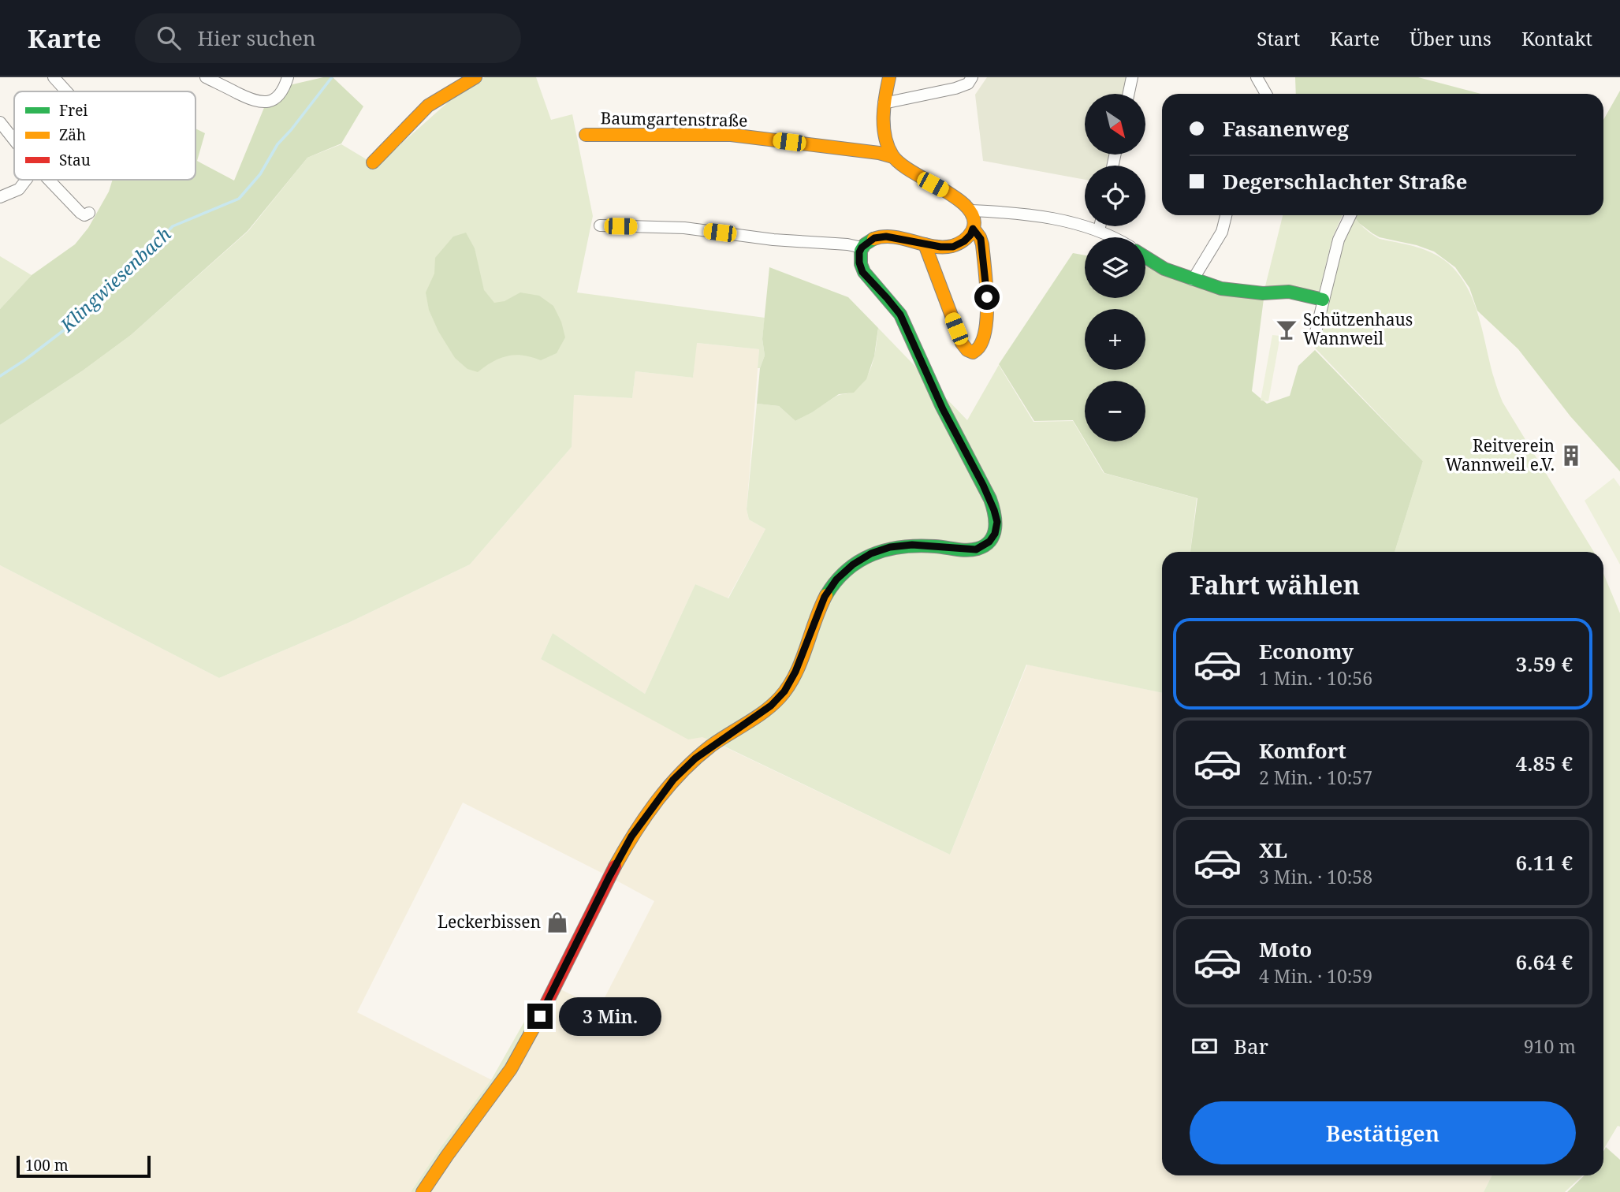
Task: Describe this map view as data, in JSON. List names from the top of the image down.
{
  "streets": {
    "street": ["Baumgartenstraße"]
  },
  "water": ["Klingwiesenbach"],
  "places": {
    "bar": ["Schützenhaus Wannweil"],
    "building": ["Reitverein Wannweil e.V."],
    "shop": ["Leckerbissen"]
  },
  "legend": ["Frei", "Zäh", "Stau"],
  "scale_bar": "100 m",
  "north": "bottom right",
  "page": {
    "header": "Karte",
    "search": "Hier suchen",
    "nav": [
      "Start",
      "Karte",
      "Über uns",
      "Kontakt"
    ],
    "map_buttons": ["+", "−"],
    "banner": ["Fasanenweg", "Degerschlachter Straße"],
    "heading": "Fahrt wählen",
    "list": [
      {
        "name": "Economy",
        "note": "1 Min. · 10:56",
        "value": "3.59 €"
      },
      {
        "name": "Komfort",
        "note": "2 Min. · 10:57",
        "value": "4.85 €"
      },
      {
        "name": "XL",
        "note": "3 Min. · 10:58",
        "value": "6.11 €"
      },
      {
        "name": "Moto",
        "note": "4 Min. · 10:59",
        "value": "6.64 €"
      }
    ],
    "bubble": "3 Min.",
    "pay": ["Bar", "910 m"],
    "buttons": "Bestätigen",
    "scale": "100 m"
  }
}
